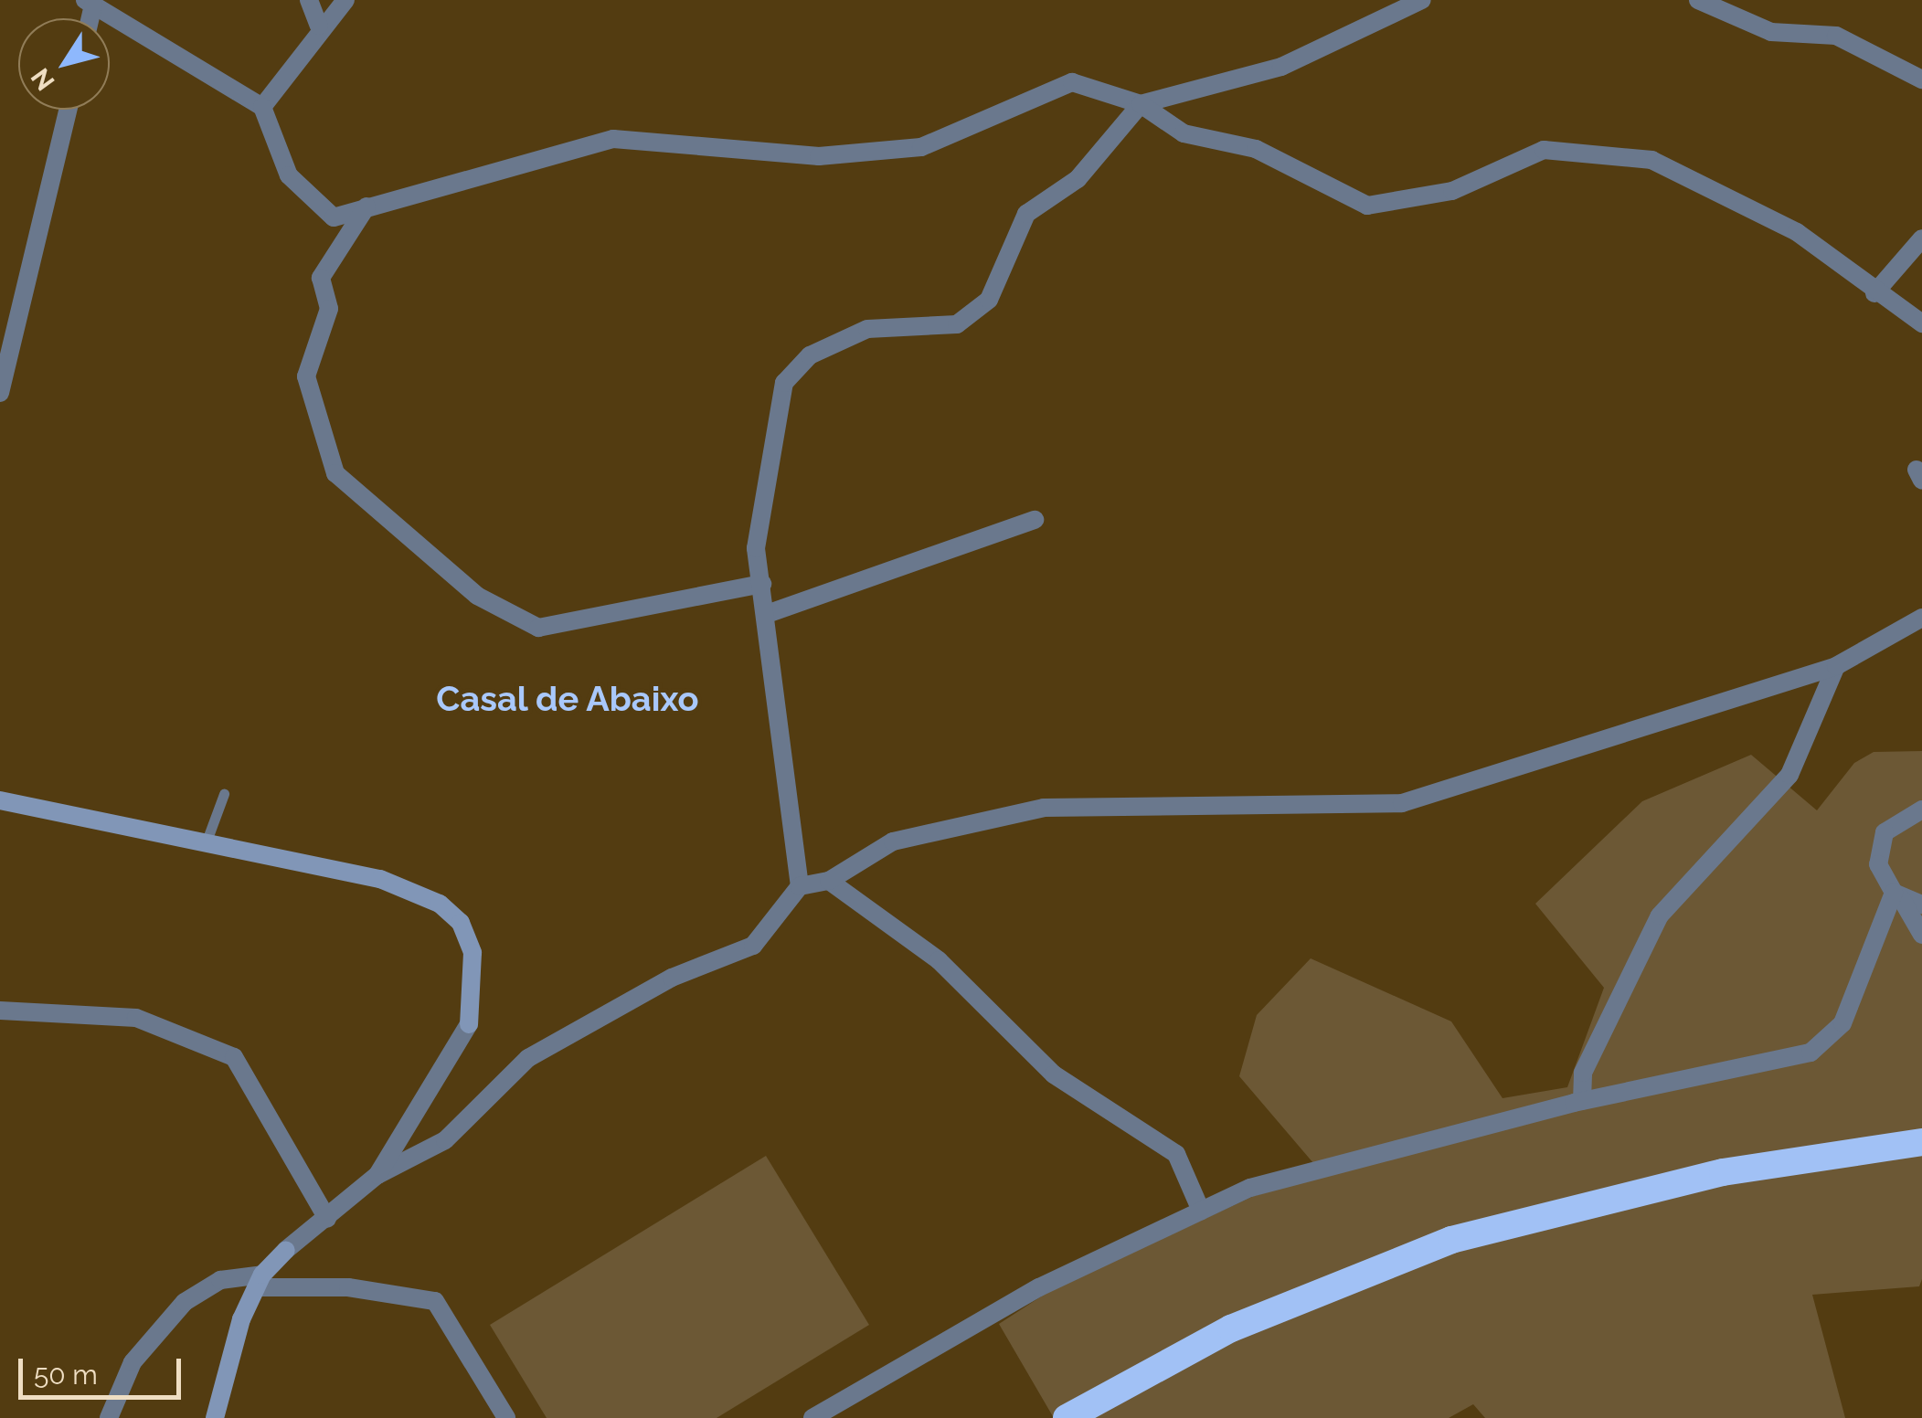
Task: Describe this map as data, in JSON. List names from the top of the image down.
{
  "districts": ["Casal de Abaixo"],
  "scale_bar": "50 m",
  "north": "bottom left"
}
